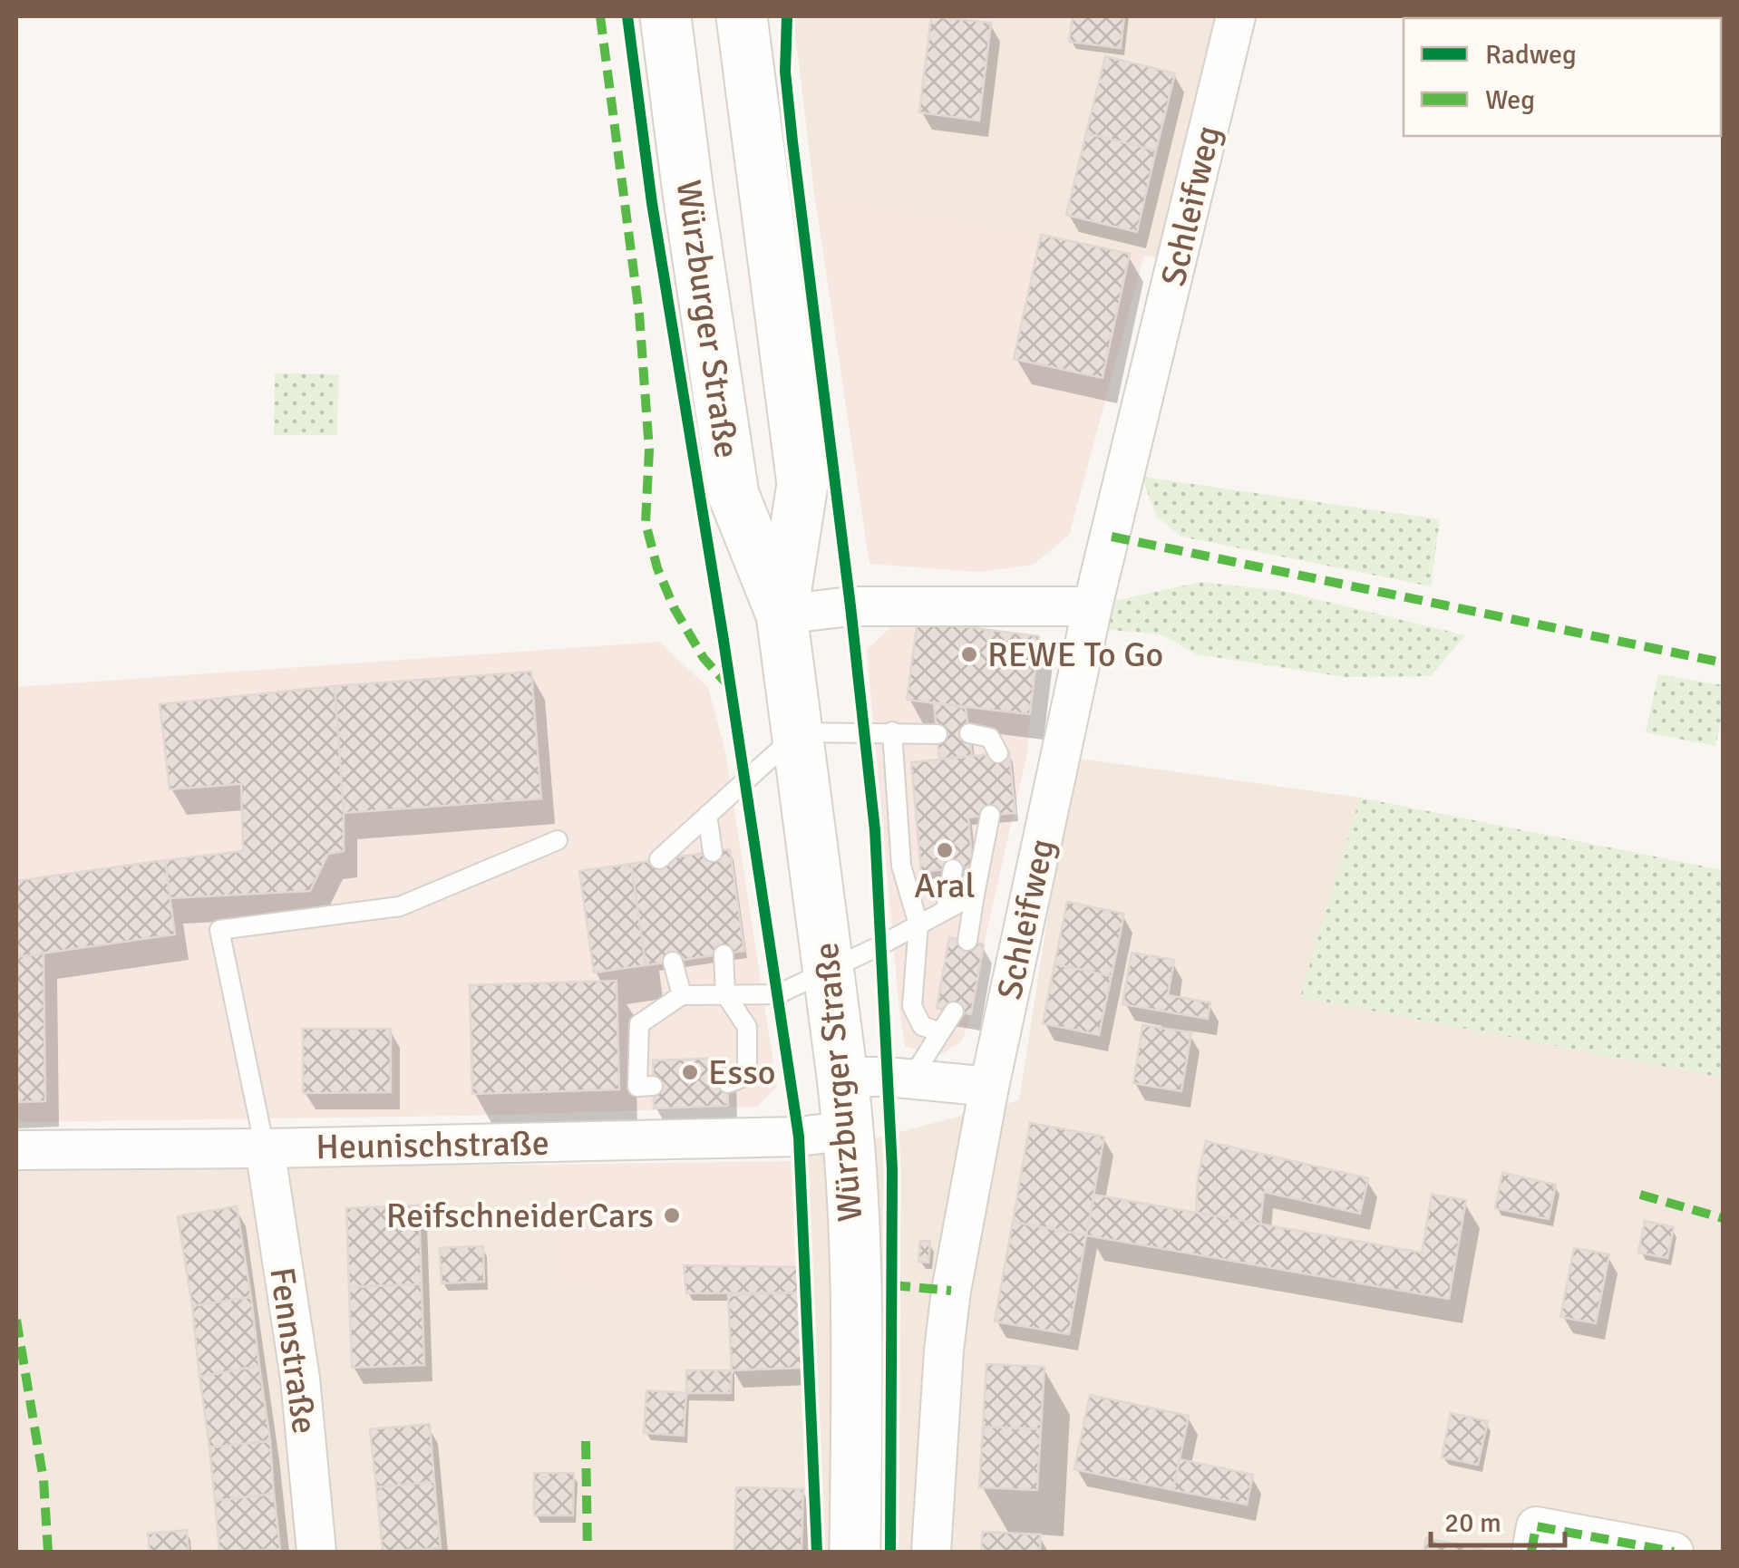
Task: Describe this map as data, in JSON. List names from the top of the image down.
{
  "streets": {
    "main road": ["Würzburger Straße"],
    "street": ["Schleifweg", "Heunischstraße", "Fennstraße"]
  },
  "crossings": [
    ["Würzburger Straße", "Heunischstraße"],
    ["Heunischstraße", "Fennstraße"]
  ],
  "places": [
    "REWE To Go",
    "Aral",
    "Esso",
    "ReifschneiderCars"
  ],
  "legend": ["Radweg", "Weg"],
  "scale_bar": "20 m"
}
